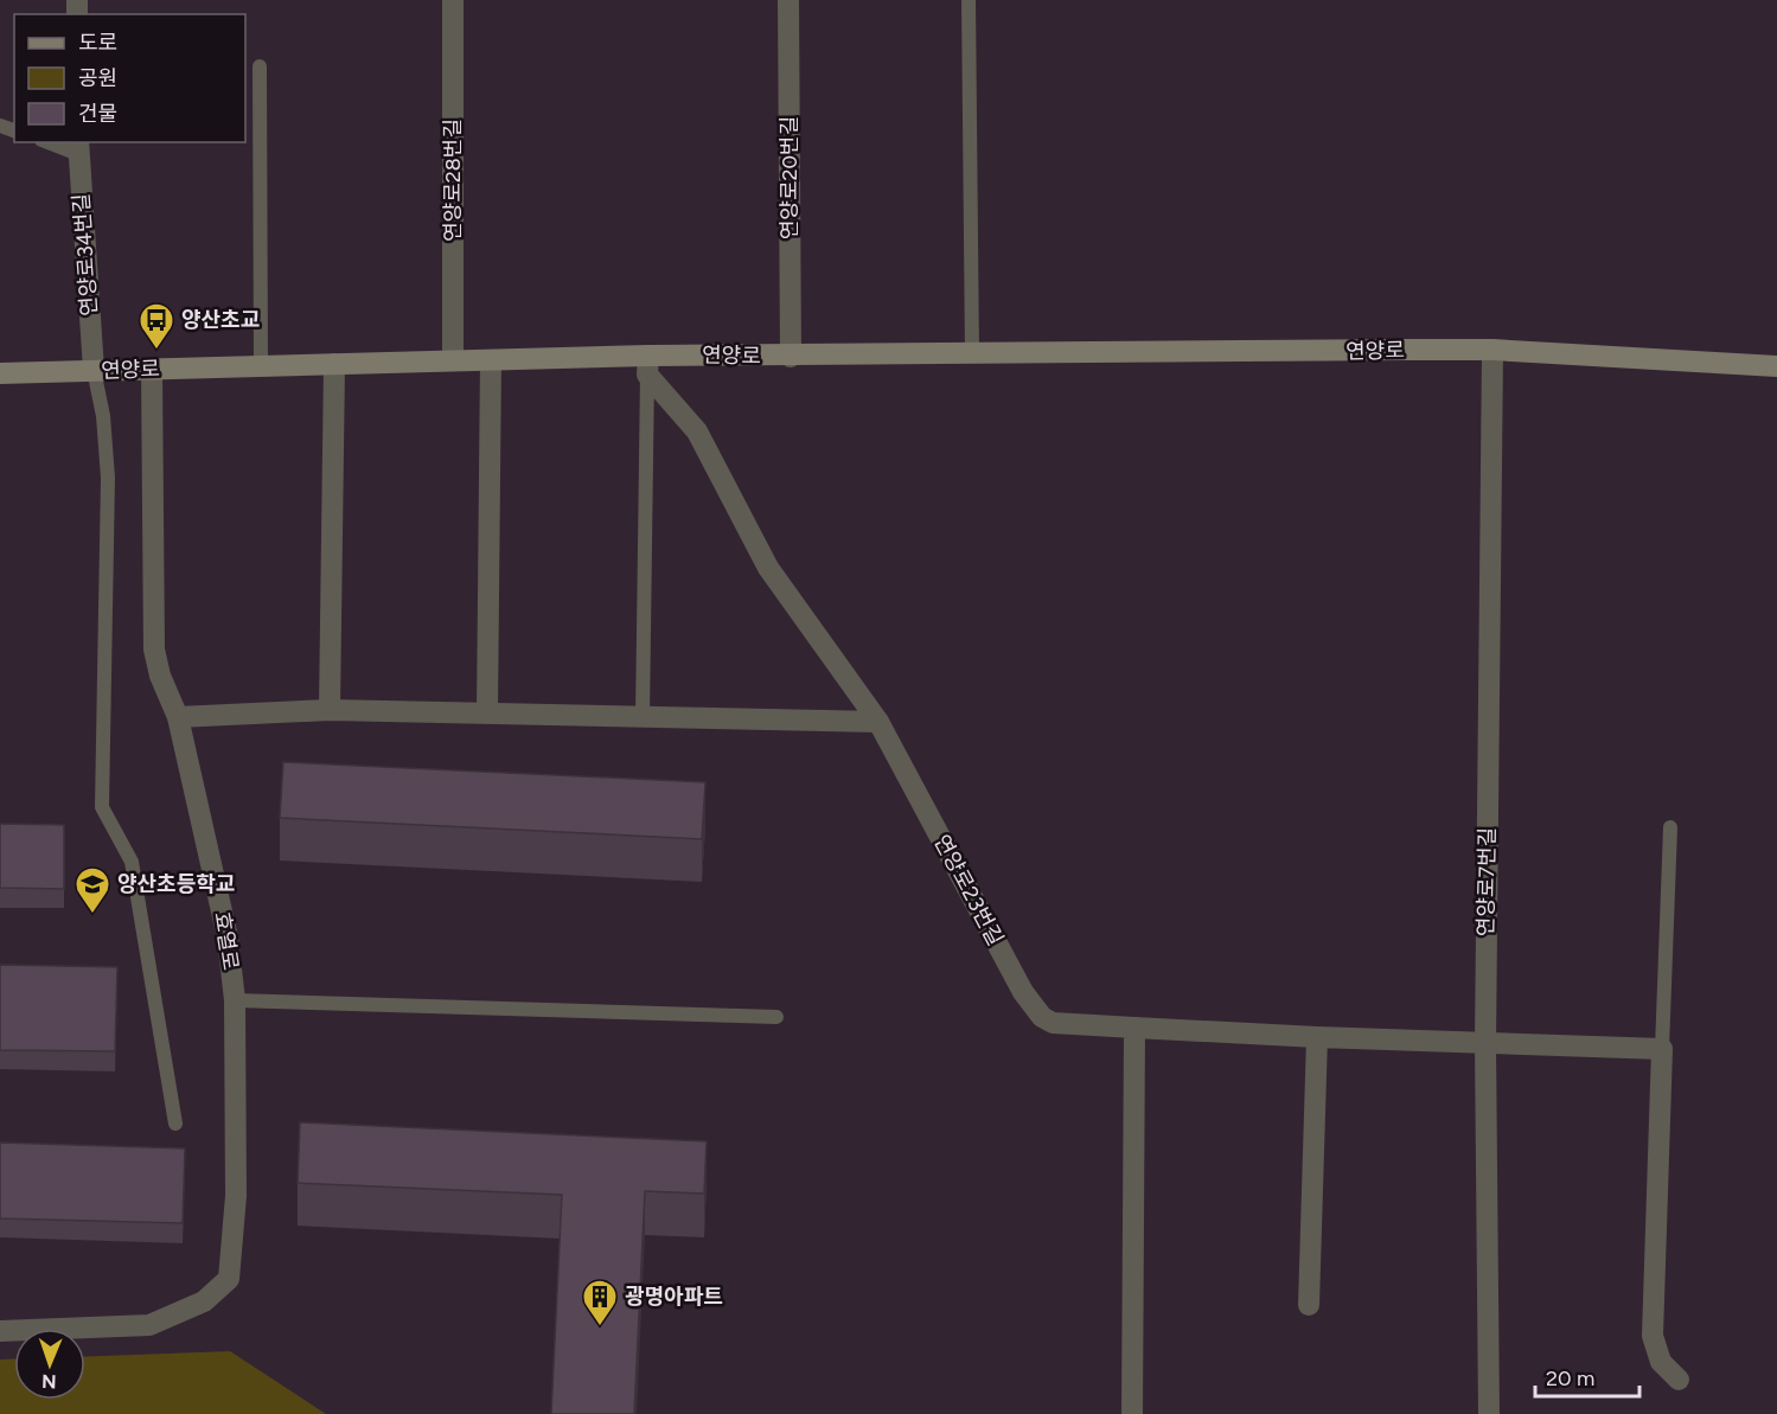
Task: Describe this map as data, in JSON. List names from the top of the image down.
{
  "streets": {
    "street": [
      "연양로20번길",
      "연양로28번길",
      "연양로34번길",
      "연양로",
      "연양로7번길",
      "연양로23번길",
      "효열로"
    ]
  },
  "crossings": [
    ["연양로20번길", "연양로"],
    ["연양로28번길", "연양로"],
    ["연양로34번길", "연양로"],
    ["연양로", "연양로7번길"],
    ["연양로", "연양로23번길"],
    ["연양로", "효열로"],
    ["연양로7번길", "연양로23번길"]
  ],
  "places": {
    "bus stop": ["양산초교"],
    "school or university": ["양산초등학교"],
    "building": ["광명아파트"]
  },
  "legend": ["도로", "공원", "건물"],
  "scale_bar": "20 m",
  "north": "bottom"
}
